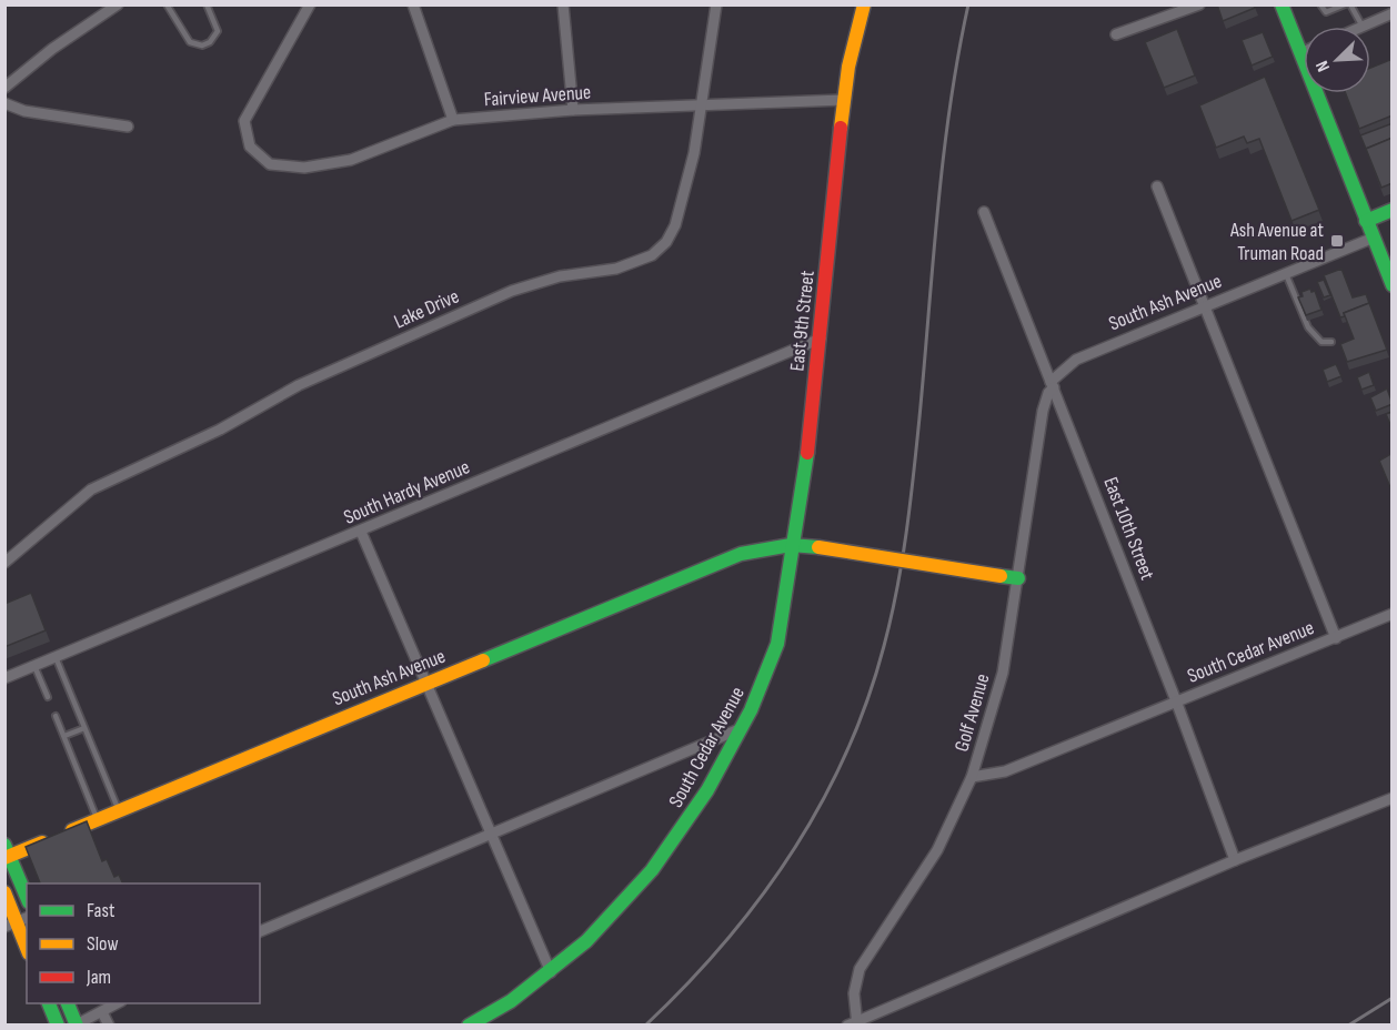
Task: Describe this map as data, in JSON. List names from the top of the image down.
{
  "streets": {
    "street": [
      "Fairview Avenue",
      "South Ash Avenue",
      "Lake Drive",
      "East 9th Street",
      "South Hardy Avenue",
      "East 10th Street",
      "South Cedar Avenue",
      "Golf Avenue"
    ]
  },
  "crossings": [
    ["Fairview Avenue", "Lake Drive"],
    ["Fairview Avenue", "East 9th Street"],
    ["South Ash Avenue", "East 9th Street"],
    ["South Ash Avenue", "East 10th Street"],
    ["South Ash Avenue", "South Cedar Avenue"],
    ["South Ash Avenue", "Golf Avenue"],
    ["East 9th Street", "South Hardy Avenue"],
    ["East 9th Street", "South Cedar Avenue"],
    ["East 10th Street", "South Cedar Avenue"],
    ["East 10th Street", "Golf Avenue"],
    ["South Cedar Avenue", "Golf Avenue"]
  ],
  "places": {
    "transit": ["Ash Avenue at Truman Road"]
  },
  "legend": ["Fast", "Slow", "Jam"],
  "north": "bottom left"
}
